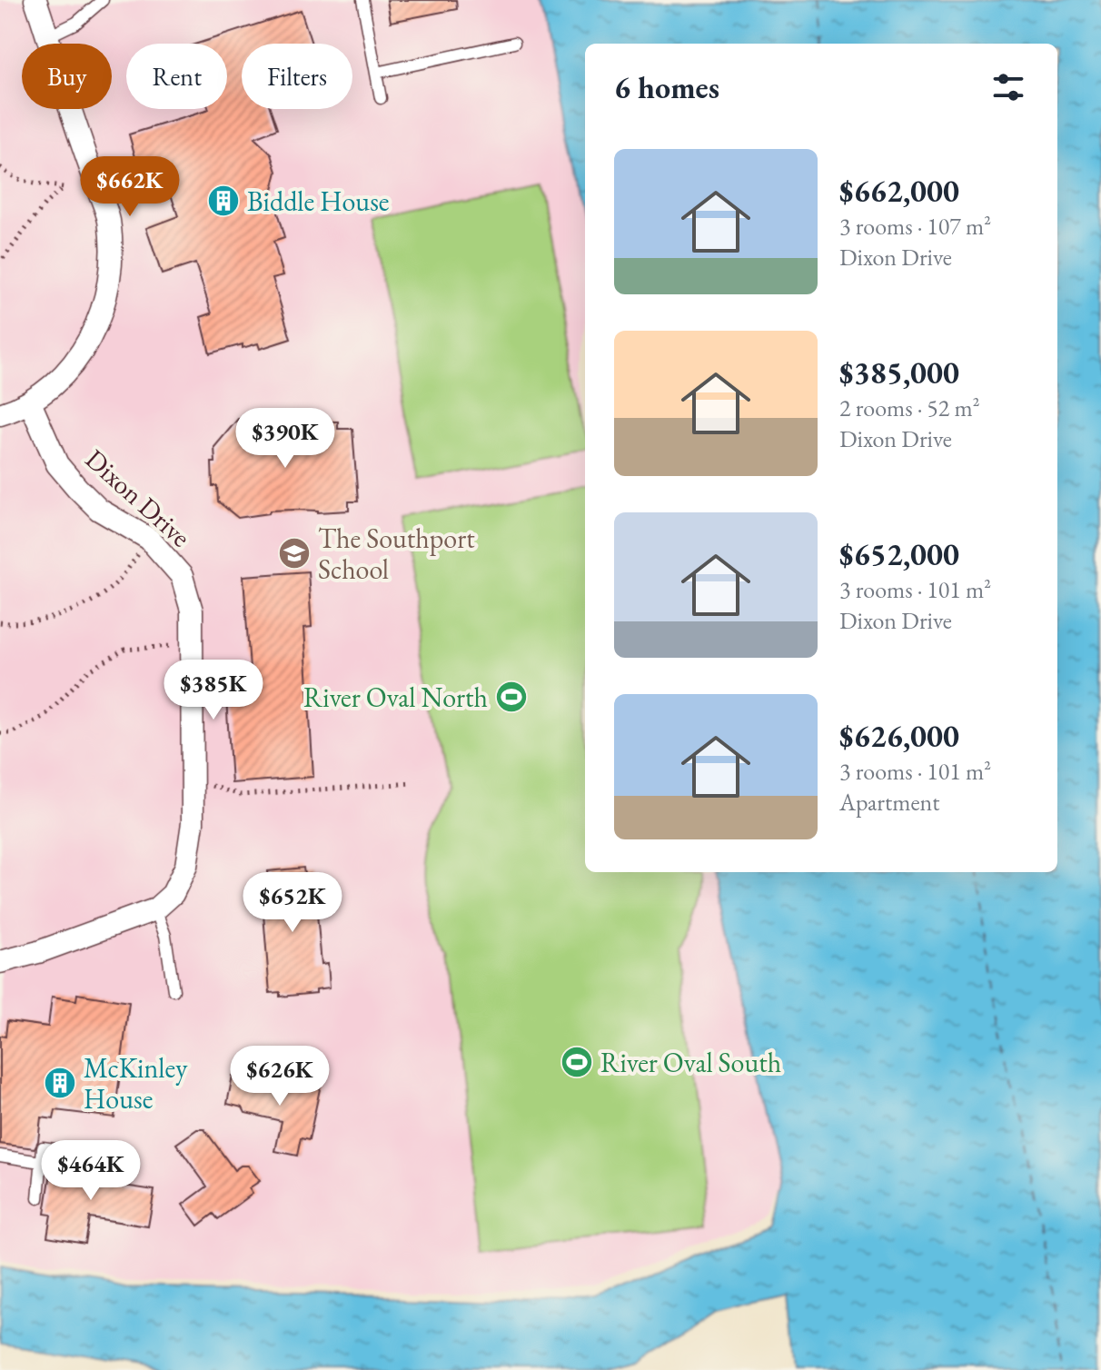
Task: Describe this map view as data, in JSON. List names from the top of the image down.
{
  "streets": {
    "street": ["Dixon Drive"]
  },
  "places": {
    "building": ["Biddle House", "McKinley House"],
    "school or university": ["The Southport School"],
    "sports": ["River Oval North", "River Oval South"]
  },
  "page": {
    "chip": ["Buy", "Rent", "Filters"],
    "heading": "6 homes",
    "list": [
      {
        "name": "$662,000",
        "note": "3 rooms · 107 m² · Dixon Drive"
      },
      {
        "name": "$385,000",
        "note": "2 rooms · 52 m² · Dixon Drive"
      },
      {
        "name": "$652,000",
        "note": "3 rooms · 101 m² · Dixon Drive"
      },
      {
        "name": "$626,000",
        "note": "3 rooms · 101 m² · Apartment"
      }
    ],
    "price": [
      "$662K",
      "$390K",
      "$385K",
      "$652K",
      "$626K",
      "$464K"
    ]
  }
}
